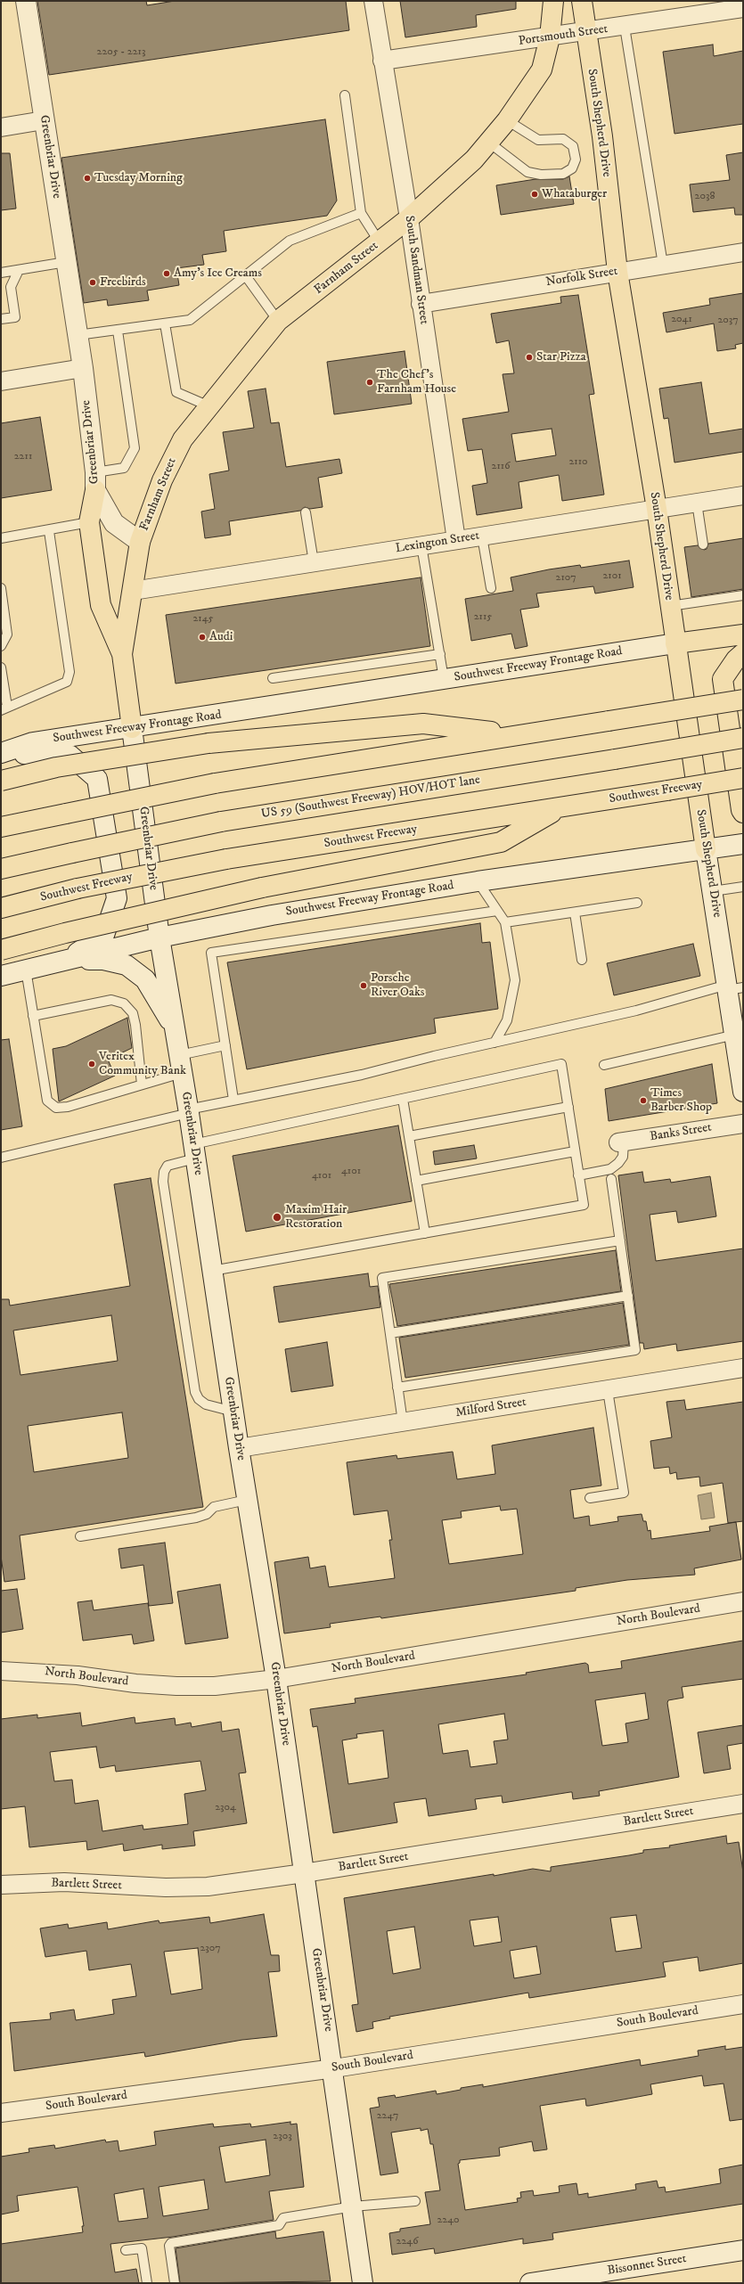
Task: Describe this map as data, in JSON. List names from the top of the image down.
{
  "streets": {
    "main road": [
      "South Shepherd Drive",
      "Greenbriar Drive",
      "Farnham Street",
      "Southwest Freeway Frontage Road",
      "Southwest Freeway",
      "US 59 (Southwest Freeway) HOV/HOT lane",
      "Bissonnet Street"
    ],
    "street": [
      "Portsmouth Street",
      "South Sandman Street",
      "Norfolk Street",
      "Lexington Street",
      "Banks Street",
      "Milford Street",
      "North Boulevard",
      "Bartlett Street",
      "South Boulevard"
    ]
  },
  "crossings": [
    ["Portsmouth Street", "South Shepherd Drive"],
    ["Portsmouth Street", "Farnham Street"],
    ["Portsmouth Street", "South Sandman Street"],
    ["South Shepherd Drive", "Norfolk Street"],
    ["South Shepherd Drive", "Lexington Street"],
    ["South Shepherd Drive", "Southwest Freeway Frontage Road"],
    ["Greenbriar Drive", "Farnham Street"],
    ["Greenbriar Drive", "Lexington Street"],
    ["Greenbriar Drive", "Southwest Freeway Frontage Road"],
    ["Greenbriar Drive", "Milford Street"],
    ["Greenbriar Drive", "North Boulevard"],
    ["Greenbriar Drive", "Bartlett Street"],
    ["Greenbriar Drive", "South Boulevard"],
    ["Farnham Street", "South Sandman Street"],
    ["South Sandman Street", "Norfolk Street"],
    ["South Sandman Street", "Lexington Street"]
  ],
  "places": [
    "Tuesday Morning",
    "Whataburger",
    "Amy's Ice Creams",
    "Freebirds",
    "Star Pizza",
    "The Chef’s Farnham House",
    "Audi",
    "Porsche River Oaks",
    "Veritex Community Bank",
    "Times Barber Shop",
    "Maxim Hair Restoration"
  ],
  "house_numbers": [
    "2205 - 2213",
    "2038",
    "2041",
    "2037",
    "2211",
    "2110",
    "2116",
    "2101",
    "2107",
    "2115",
    "2145",
    "4101",
    "4101",
    "2304",
    "2307",
    "2247",
    "2303",
    "2240",
    "2246"
  ]
}
